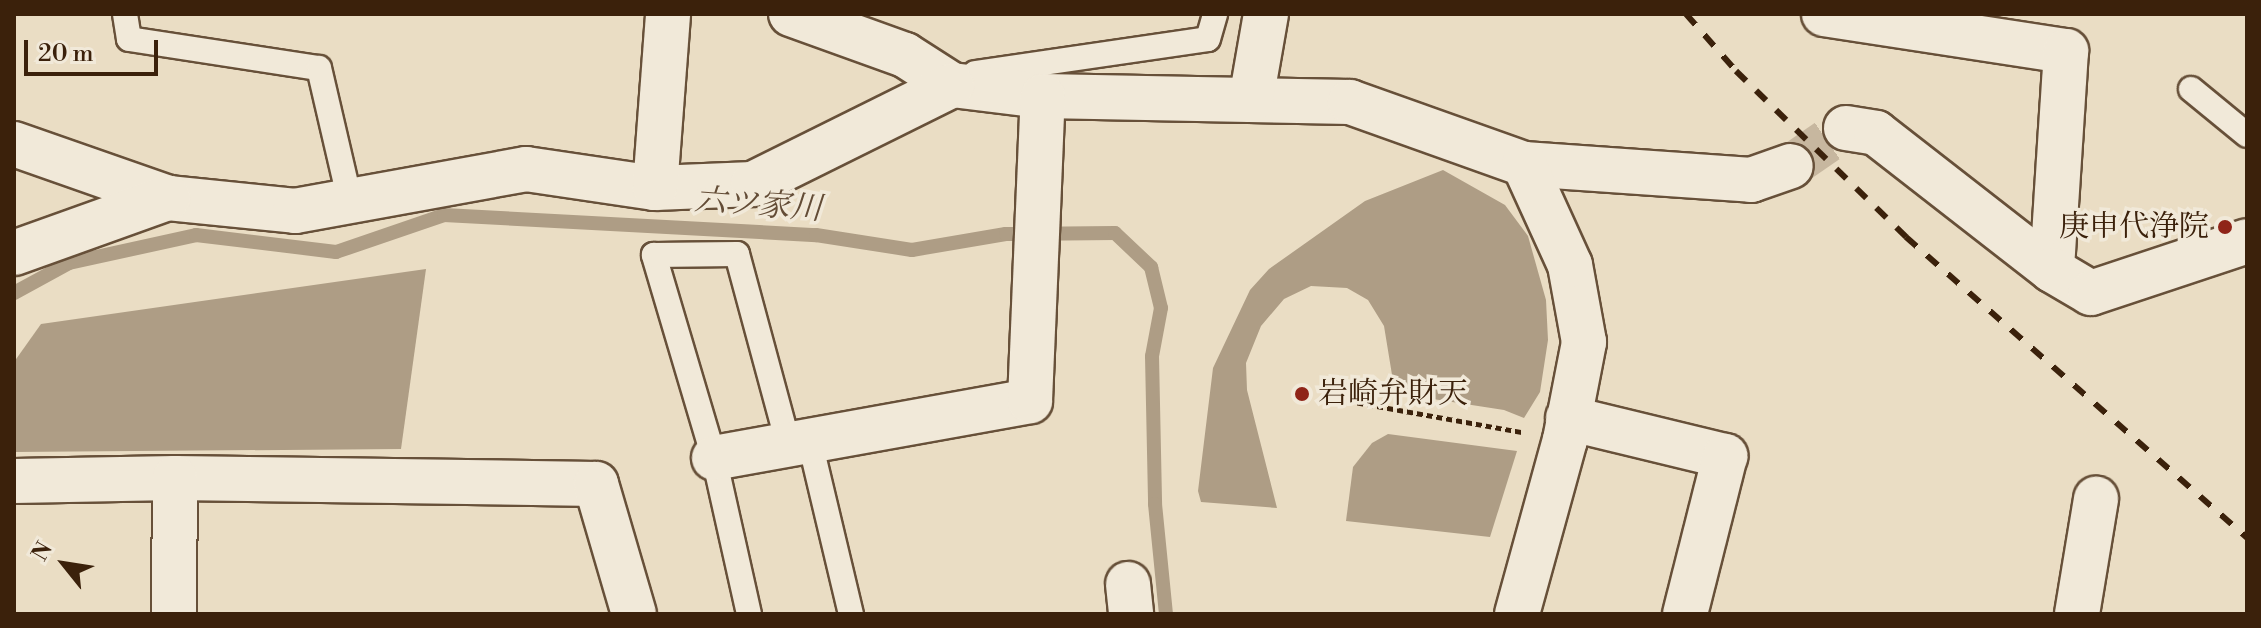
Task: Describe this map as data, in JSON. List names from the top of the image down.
{
  "water": ["六ツ家川"],
  "places": ["庚申代浄院", "岩崎弁財天"],
  "scale_bar": "20 m",
  "north": "top left"
}
